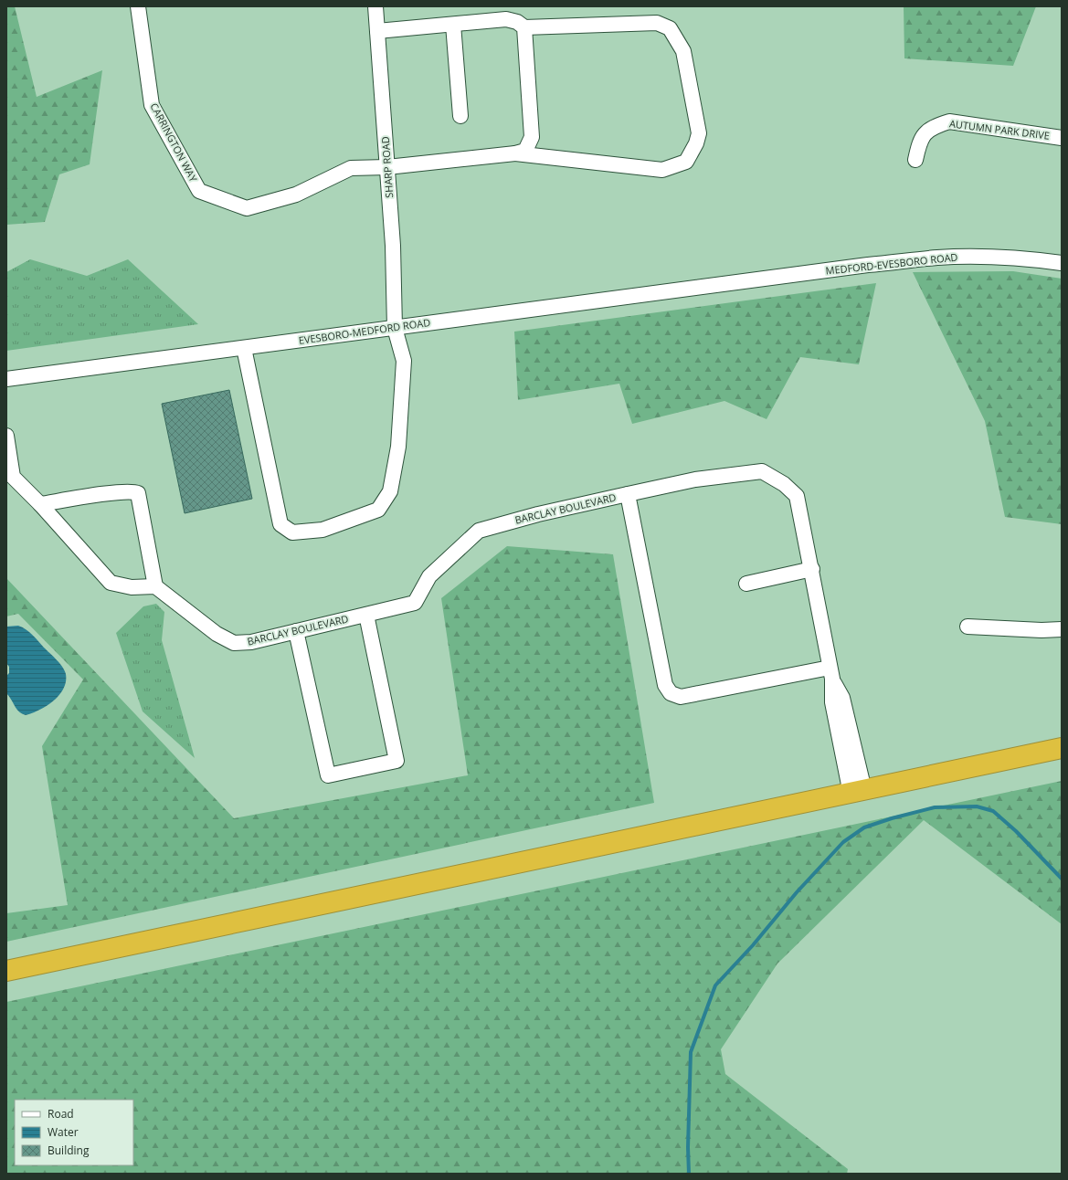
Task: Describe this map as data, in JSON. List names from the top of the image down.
{
  "streets": {
    "street": [
      "AUTUMN PARK DRIVE",
      "CARRINGTON WAY",
      "SHARP ROAD",
      "MEDFORD-EVESBORO ROAD",
      "EVESBORO-MEDFORD ROAD",
      "BARCLAY BOULEVARD"
    ]
  },
  "crossings": [
    ["CARRINGTON WAY", "SHARP ROAD"],
    ["SHARP ROAD", "EVESBORO-MEDFORD ROAD"],
    ["MEDFORD-EVESBORO ROAD", "EVESBORO-MEDFORD ROAD"]
  ],
  "legend": ["Road", "Water", "Building"]
}
